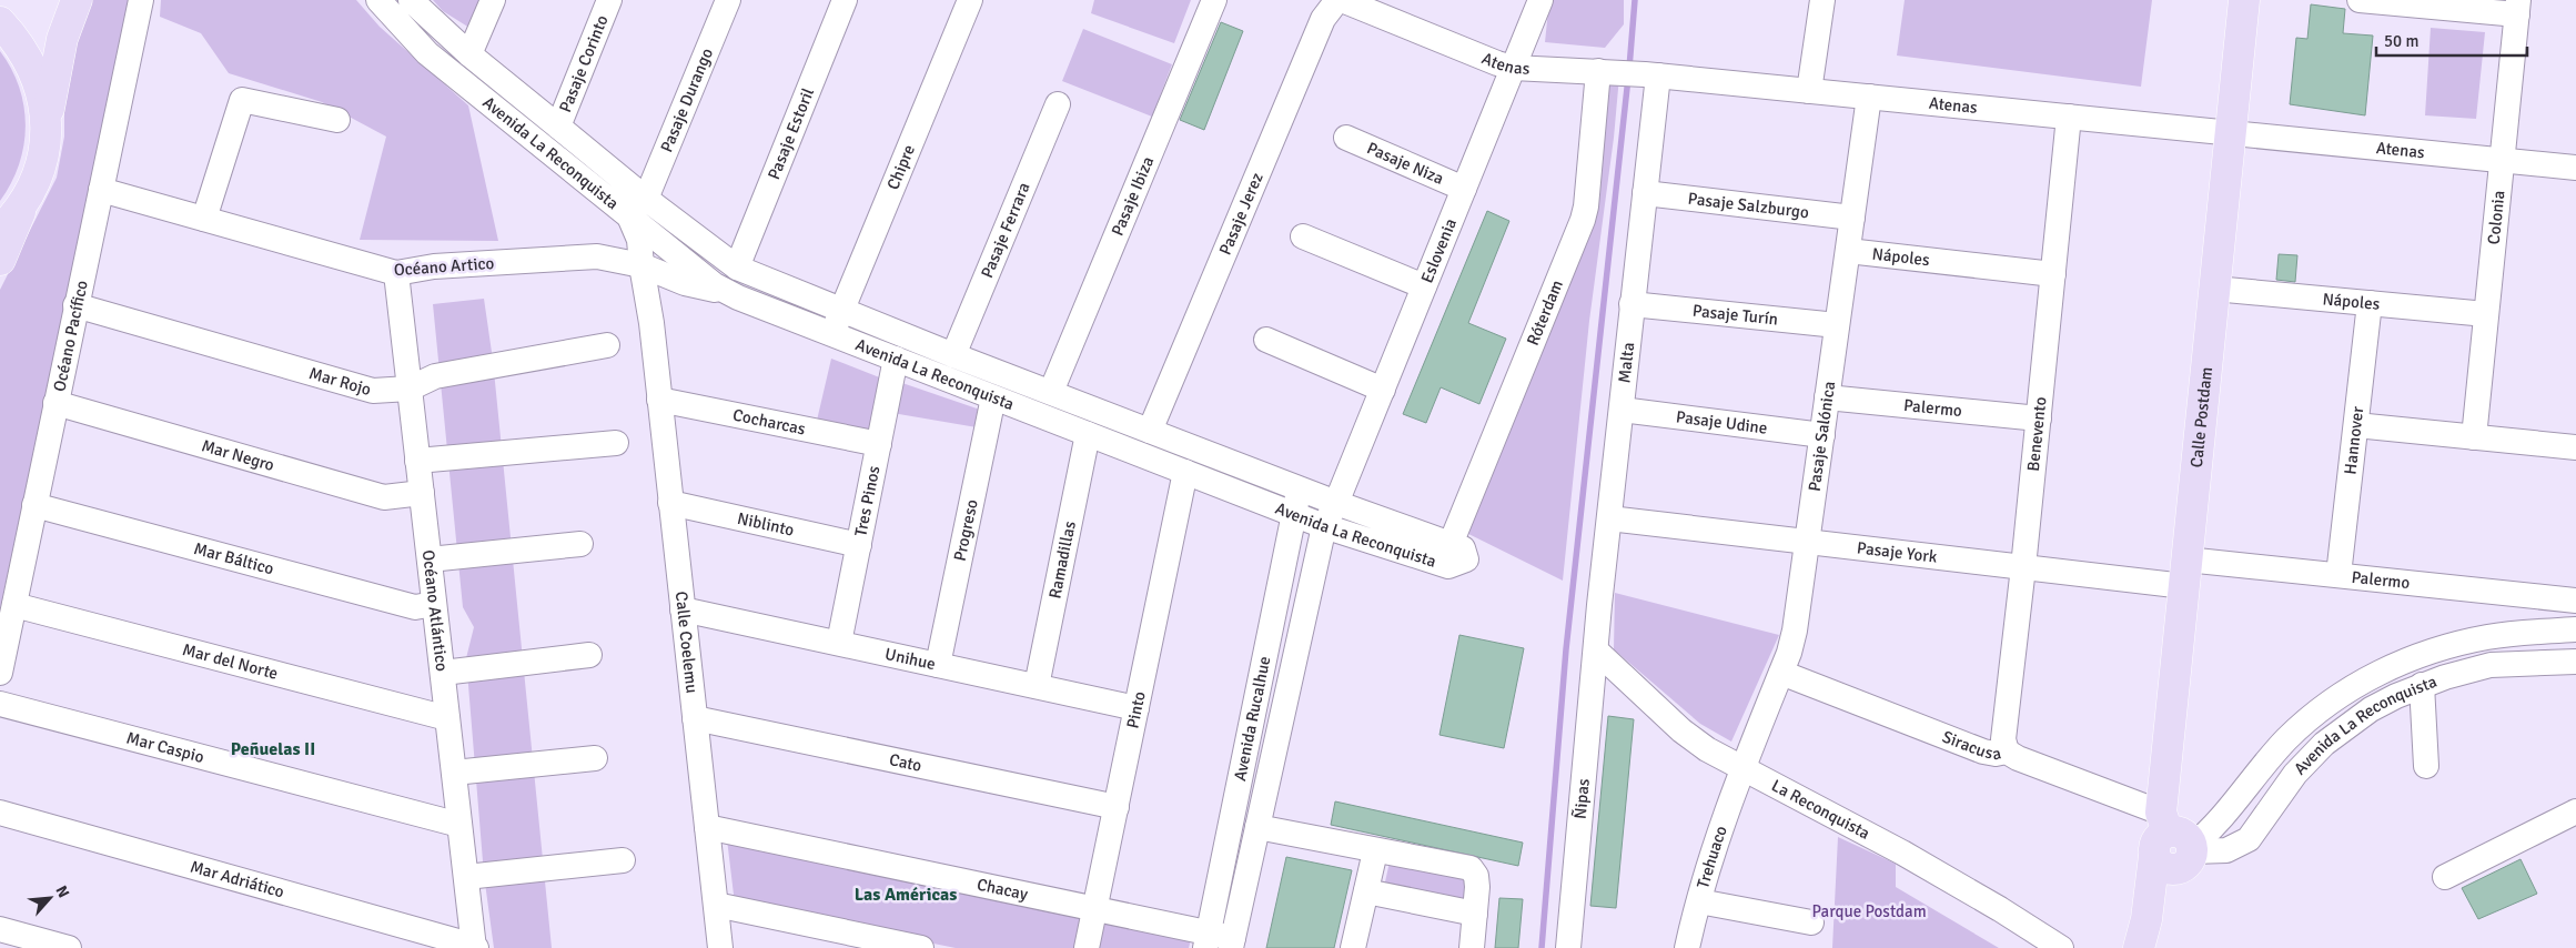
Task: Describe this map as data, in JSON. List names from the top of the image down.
{
  "streets": {
    "main road": ["Calle Postdam"],
    "street": [
      "Atenas",
      "Pasaje Corinto",
      "Pasaje Durango",
      "Pasaje Estoril",
      "Avenida La Reconquista",
      "Pasaje Niza",
      "Chipre",
      "Pasaje Ibiza",
      "Pasaje Salzburgo",
      "Pasaje Jerez",
      "Colonia",
      "Pasaje Ferrara",
      "Eslovenia",
      "Nápoles",
      "Océano Artico",
      "Róterdam",
      "Pasaje Turín",
      "Océano Pacífico",
      "Malta",
      "Mar Rojo",
      "Palermo",
      "Cocharcas",
      "Pasaje Udine",
      "Benevento",
      "Pasaje Salónica",
      "Hannover",
      "Mar Negro",
      "Tres Pinos",
      "Niblinto",
      "Progreso",
      "Pasaje York",
      "Mar Báltico",
      "Ramadillas",
      "Océano Atlántico",
      "Calle Coelemu",
      "Unihue",
      "Mar del Norte",
      "Pinto",
      "Avenida Rucalhue",
      "Siracusa",
      "Mar Caspio",
      "Cato",
      "Ñipas",
      "La Reconquista",
      "Trehuaco",
      "Mar Adriático",
      "Chacay"
    ]
  },
  "crossings": [
    ["Atenas", "Pasaje Jerez"],
    ["Atenas", "Colonia"],
    ["Atenas", "Eslovenia"],
    ["Atenas", "Róterdam"],
    ["Atenas", "Malta"],
    ["Atenas", "Calle Postdam"],
    ["Atenas", "Benevento"],
    ["Atenas", "Pasaje Salónica"],
    ["Pasaje Corinto", "Avenida La Reconquista"],
    ["Pasaje Durango", "Avenida La Reconquista"],
    ["Pasaje Durango", "Calle Coelemu"],
    ["Pasaje Estoril", "Avenida La Reconquista"],
    ["Avenida La Reconquista", "Chipre"],
    ["Avenida La Reconquista", "Pasaje Ibiza"],
    ["Avenida La Reconquista", "Pasaje Jerez"],
    ["Avenida La Reconquista", "Pasaje Ferrara"],
    ["Avenida La Reconquista", "Eslovenia"],
    ["Avenida La Reconquista", "Océano Artico"],
    ["Avenida La Reconquista", "Róterdam"],
    ["Avenida La Reconquista", "Calle Postdam"],
    ["Avenida La Reconquista", "Tres Pinos"],
    ["Avenida La Reconquista", "Progreso"],
    ["Avenida La Reconquista", "Ramadillas"],
    ["Avenida La Reconquista", "Calle Coelemu"],
    ["Avenida La Reconquista", "Pinto"],
    ["Avenida La Reconquista", "Avenida Rucalhue"],
    ["Avenida La Reconquista", "Siracusa"],
    ["Pasaje Niza", "Eslovenia"],
    ["Pasaje Salzburgo", "Malta"],
    ["Pasaje Salzburgo", "Pasaje Salónica"],
    ["Colonia", "Nápoles"],
    ["Eslovenia", "Avenida Rucalhue"],
    ["Nápoles", "Calle Postdam"],
    ["Nápoles", "Benevento"],
    ["Nápoles", "Pasaje Salónica"],
    ["Nápoles", "Hannover"],
    ["Océano Artico", "Océano Pacífico"],
    ["Océano Artico", "Océano Atlántico"],
    ["Océano Artico", "Calle Coelemu"],
    ["Pasaje Turín", "Malta"],
    ["Pasaje Turín", "Pasaje Salónica"],
    ["Océano Pacífico", "Mar Rojo"],
    ["Océano Pacífico", "Mar Negro"],
    ["Océano Pacífico", "Mar Báltico"],
    ["Océano Pacífico", "Mar del Norte"],
    ["Malta", "Pasaje Udine"],
    ["Malta", "Pasaje York"],
    ["Malta", "Ñipas"],
    ["Malta", "La Reconquista"],
    ["Mar Rojo", "Océano Atlántico"],
    ["Palermo", "Calle Postdam"],
    ["Palermo", "Benevento"],
    ["Palermo", "Pasaje Salónica"],
    ["Palermo", "Hannover"],
    ["Palermo", "Pasaje York"],
    ["Calle Postdam", "Pasaje York"],
    ["Calle Postdam", "Siracusa"],
    ["Cocharcas", "Tres Pinos"],
    ["Cocharcas", "Calle Coelemu"],
    ["Pasaje Udine", "Pasaje Salónica"],
    ["Benevento", "Pasaje York"],
    ["Benevento", "Siracusa"],
    ["Pasaje Salónica", "Pasaje York"],
    ["Pasaje Salónica", "Siracusa"],
    ["Pasaje Salónica", "La Reconquista"],
    ["Pasaje Salónica", "Trehuaco"],
    ["Mar Negro", "Océano Atlántico"],
    ["Tres Pinos", "Niblinto"],
    ["Tres Pinos", "Unihue"],
    ["Niblinto", "Calle Coelemu"],
    ["Progreso", "Unihue"],
    ["Mar Báltico", "Océano Atlántico"],
    ["Ramadillas", "Unihue"],
    ["Océano Atlántico", "Mar del Norte"],
    ["Océano Atlántico", "Mar Caspio"],
    ["Océano Atlántico", "Mar Adriático"],
    ["Calle Coelemu", "Unihue"],
    ["Calle Coelemu", "Cato"],
    ["Calle Coelemu", "Chacay"],
    ["Unihue", "Pinto"],
    ["Pinto", "Cato"],
    ["Pinto", "Chacay"],
    ["Avenida Rucalhue", "Chacay"],
    ["Ñipas", "La Reconquista"],
    ["La Reconquista", "Trehuaco"]
  ],
  "districts": ["Peñuelas II", "Las Américas"],
  "parks": ["Parque Postdam"],
  "scale_bar": "50 m",
  "north": "top right"
}
